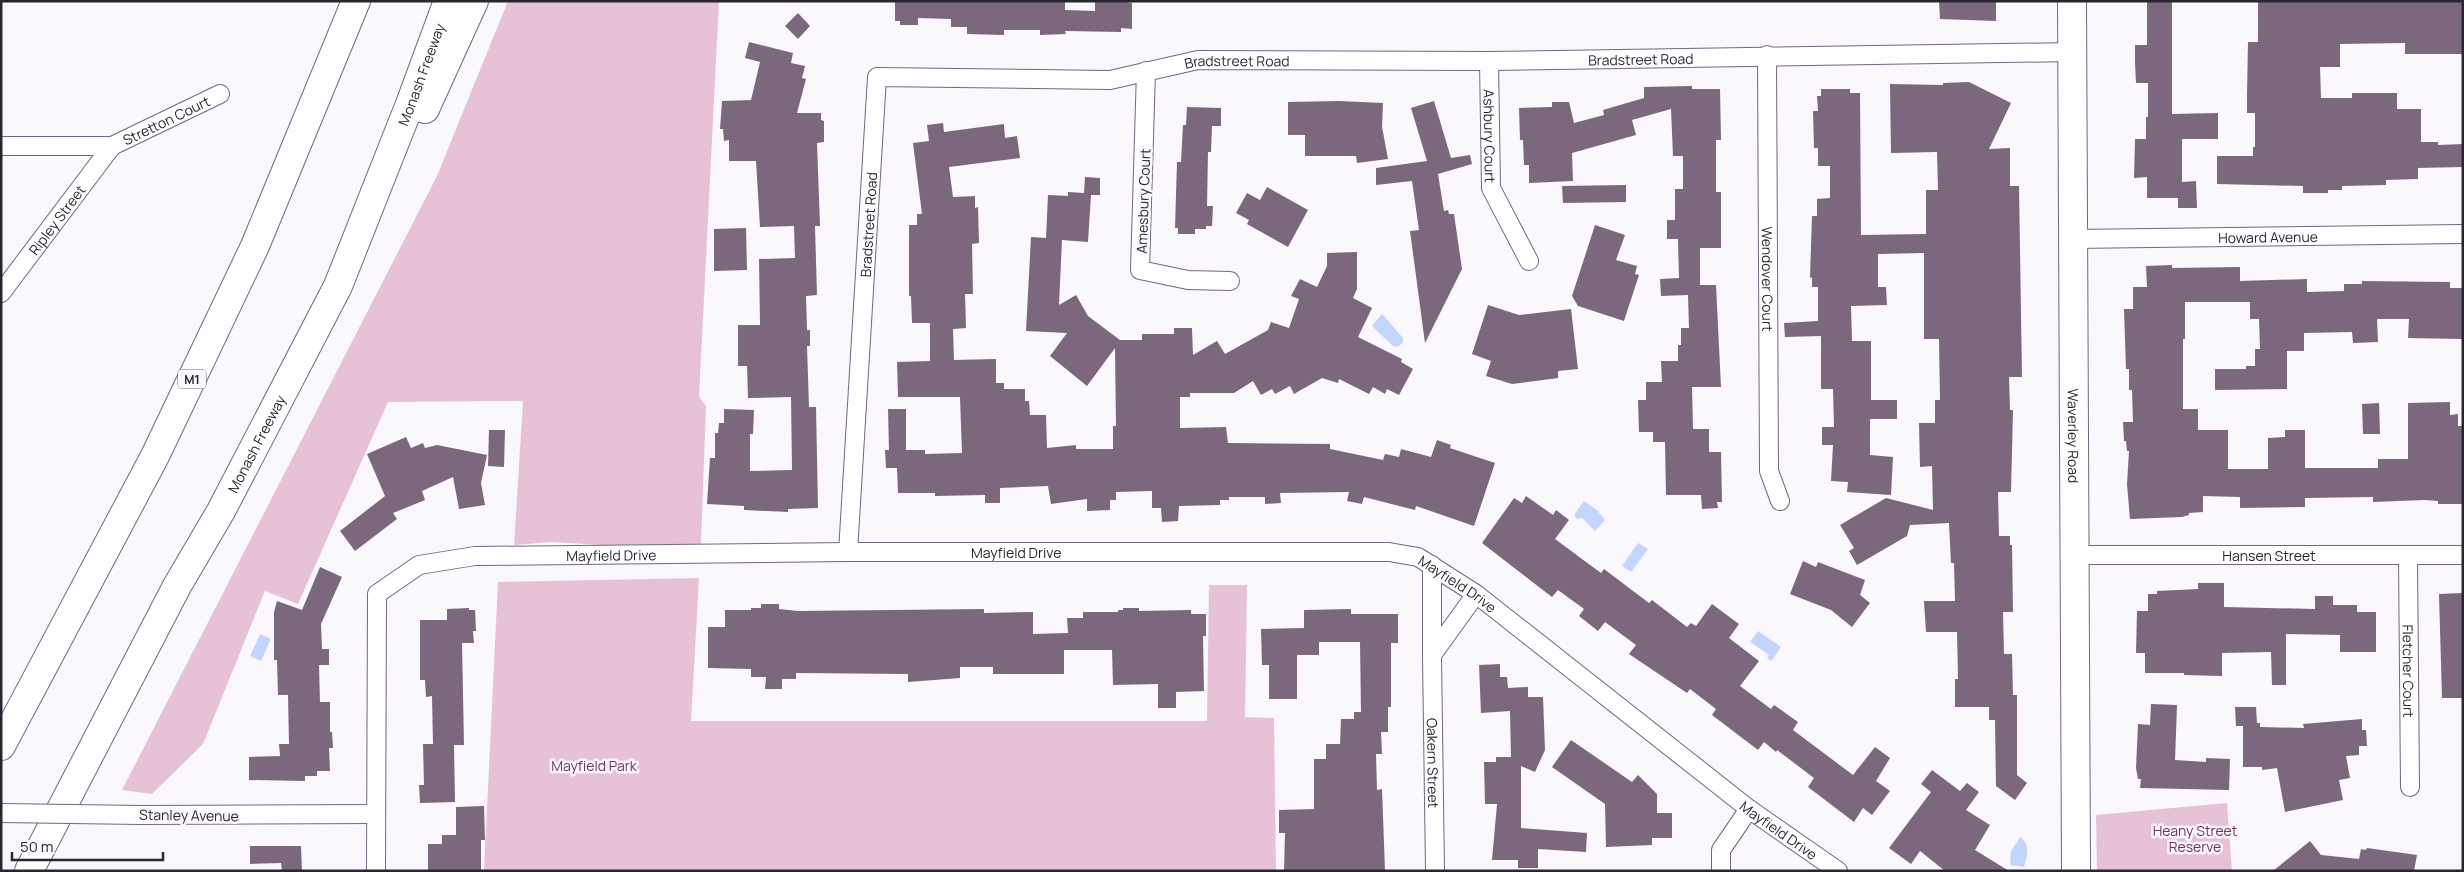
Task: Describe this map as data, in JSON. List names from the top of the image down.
{
  "streets": {
    "main road": ["Monash Freeway", "M1", "Waverley Road"],
    "street": [
      "Bradstreet Road",
      "Stretton Court",
      "Ashbury Court",
      "Amesbury Court",
      "Ripley Street",
      "Howard Avenue",
      "Wendover Court",
      "Mayfield Drive",
      "Hansen Street",
      "Fletcher Court",
      "Oakern Street",
      "Stanley Avenue"
    ]
  },
  "crossings": [
    ["Bradstreet Road", "Ashbury Court"],
    ["Bradstreet Road", "Amesbury Court"],
    ["Bradstreet Road", "Wendover Court"],
    ["Bradstreet Road", "Waverley Road"],
    ["Bradstreet Road", "Mayfield Drive"],
    ["Stretton Court", "Ripley Street"],
    ["Howard Avenue", "Waverley Road"],
    ["Waverley Road", "Hansen Street"],
    ["Mayfield Drive", "Oakern Street"],
    ["Mayfield Drive", "Stanley Avenue"],
    ["Hansen Street", "Fletcher Court"]
  ],
  "parks": ["Mayfield Park", "Heany Street Reserve"],
  "scale_bar": "50 m"
}
